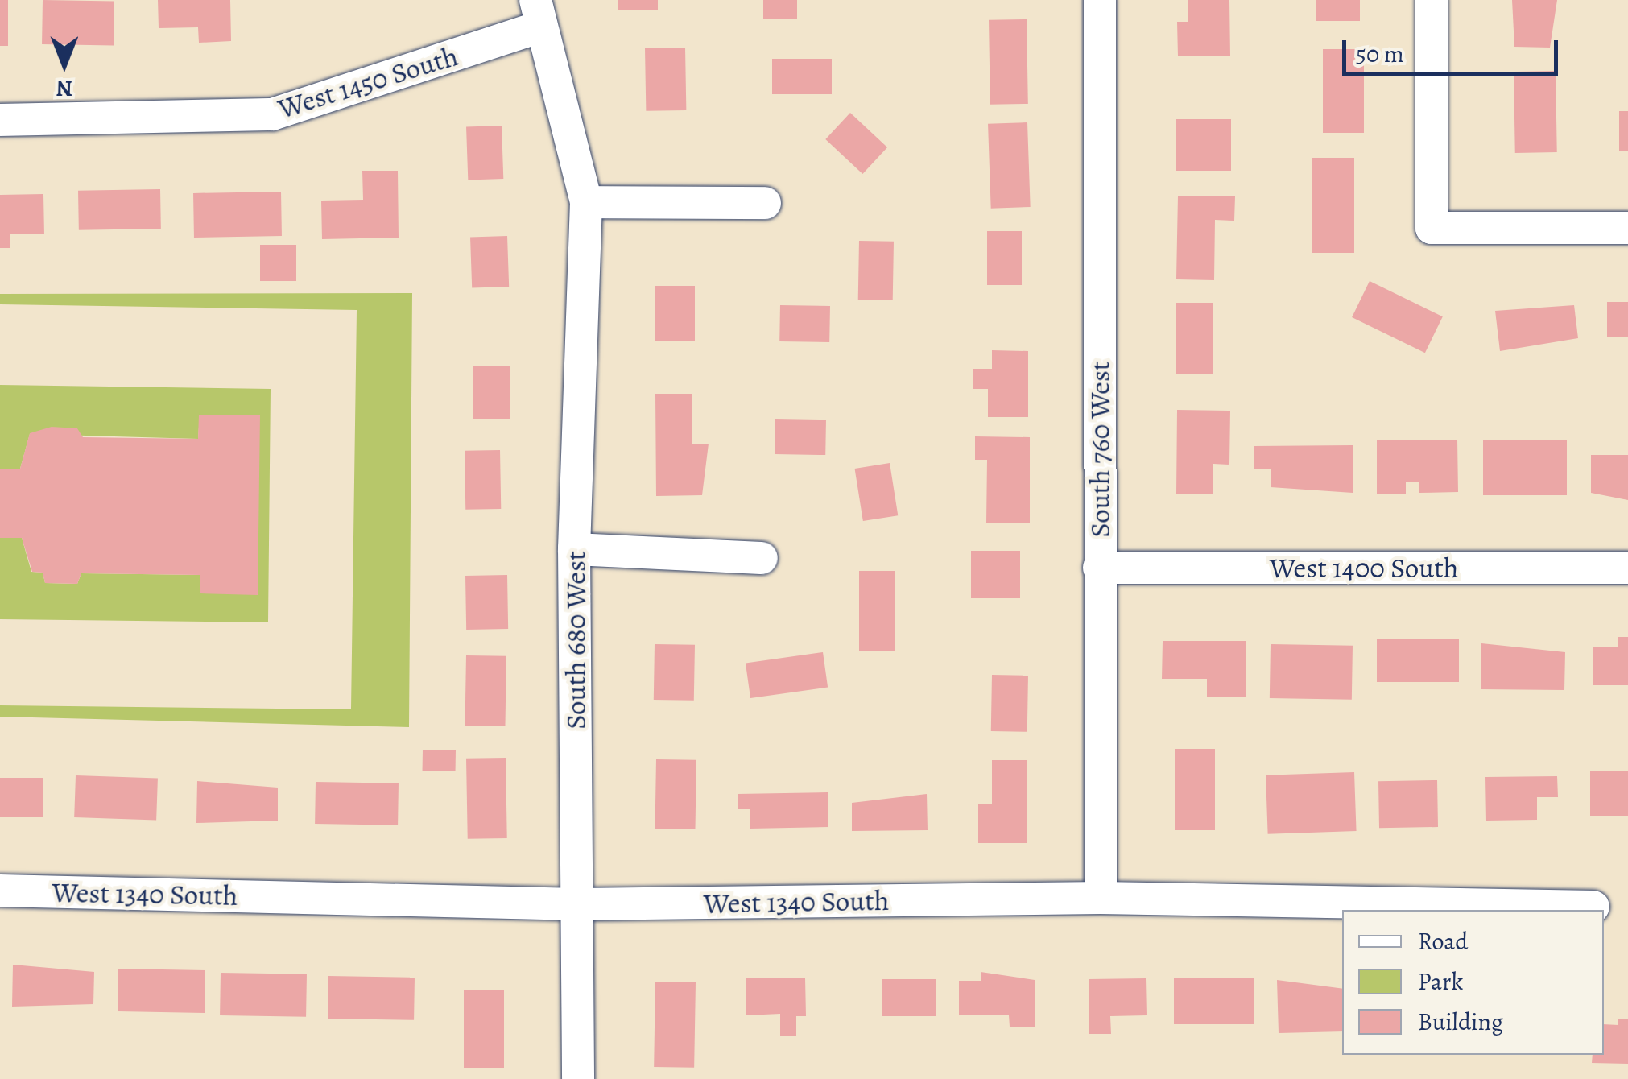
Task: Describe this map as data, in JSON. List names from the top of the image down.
{
  "streets": {
    "street": [
      "West 1450 South",
      "South 760 West",
      "West 1400 South",
      "South 680 West",
      "West 1340 South"
    ]
  },
  "crossings": [
    ["West 1450 South", "South 680 West"],
    ["South 760 West", "West 1400 South"],
    ["South 760 West", "West 1340 South"],
    ["South 680 West", "West 1340 South"]
  ],
  "legend": ["Road", "Park", "Building"],
  "scale_bar": "50 m",
  "north": "bottom"
}
